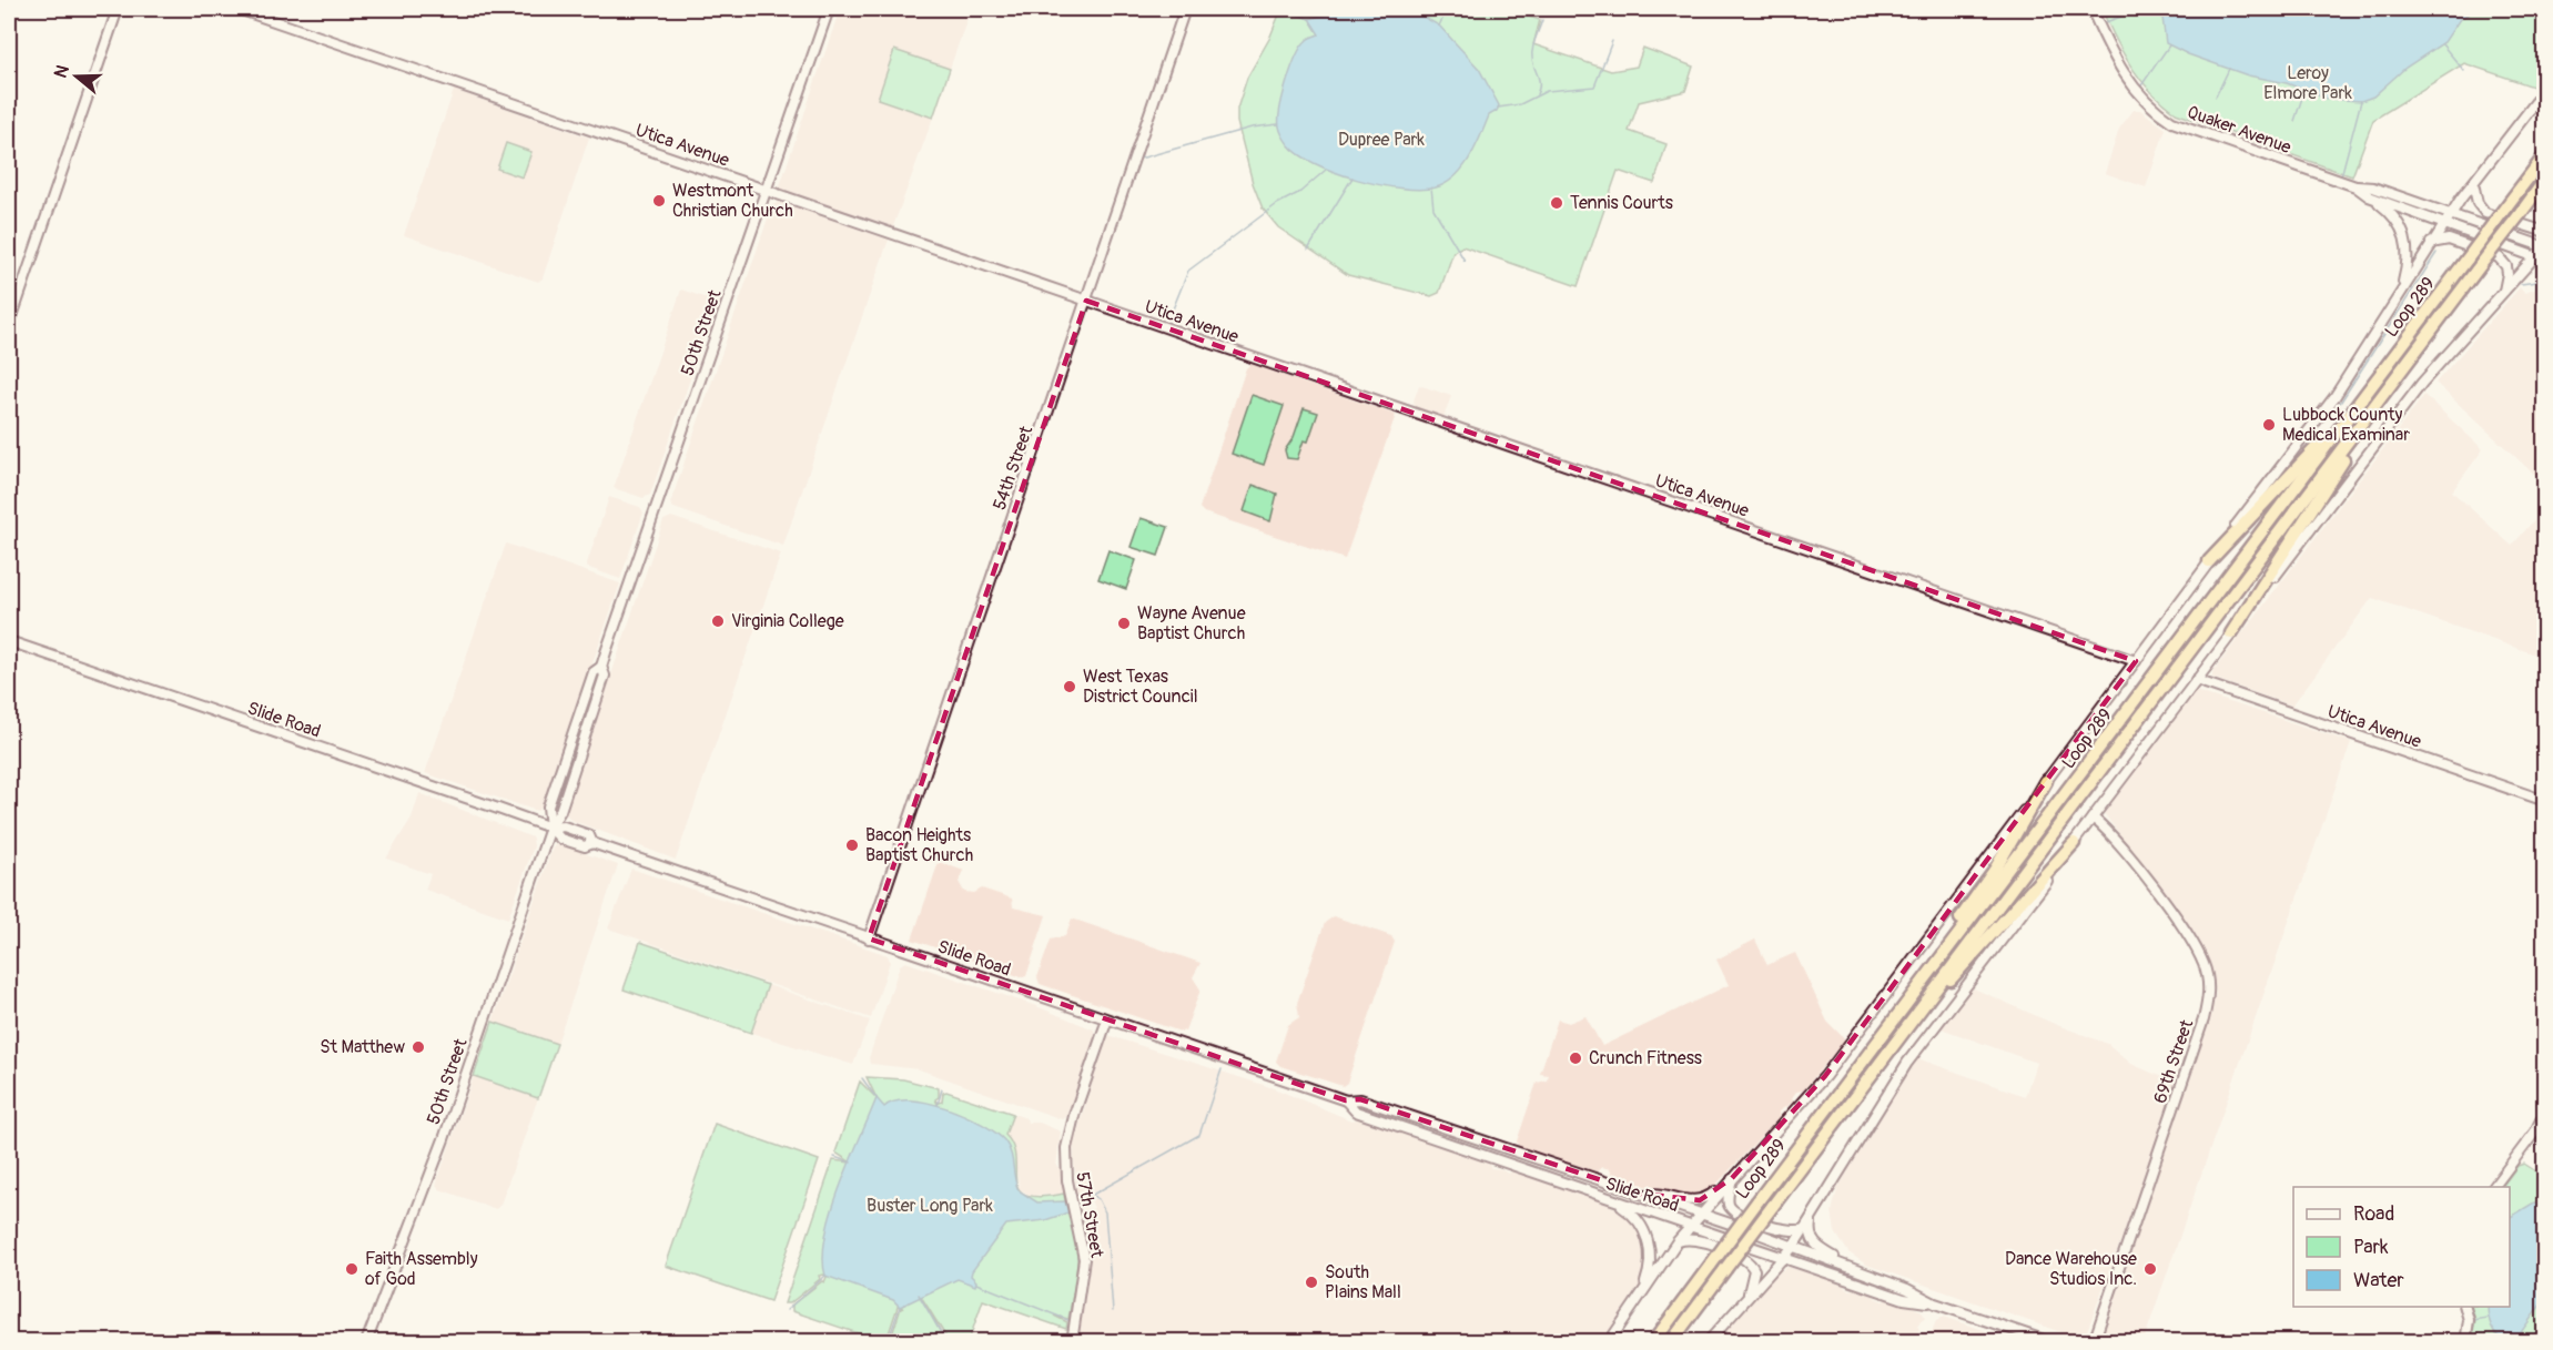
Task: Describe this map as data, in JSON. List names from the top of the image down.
{
  "streets": {
    "highway": ["Loop 289"],
    "main road": [
      "Quaker Avenue",
      "Utica Avenue",
      "50th Street",
      "54th Street",
      "Slide Road",
      "69th Street",
      "57th Street"
    ]
  },
  "crossings": [
    ["Utica Avenue", "50th Street"],
    ["Utica Avenue", "54th Street"],
    ["50th Street", "Slide Road"],
    ["54th Street", "Slide Road"],
    ["Slide Road", "57th Street"]
  ],
  "parks": ["Leroy Elmore Park", "Dupree Park", "Buster Long Park"],
  "places": [
    "Westmont Christian Church",
    "Tennis Courts",
    "Lubbock County Medical Examinar",
    "Virginia College",
    "Wayne Avenue Baptist Church",
    "West Texas District Council",
    "Bacon Heights Baptist Church",
    "St Matthew",
    "Crunch Fitness",
    "Faith Assembly of God",
    "Dance Warehouse Studios Inc.",
    "South Plains Mall"
  ],
  "legend": ["Road", "Park", "Water"],
  "north": "left"
}
